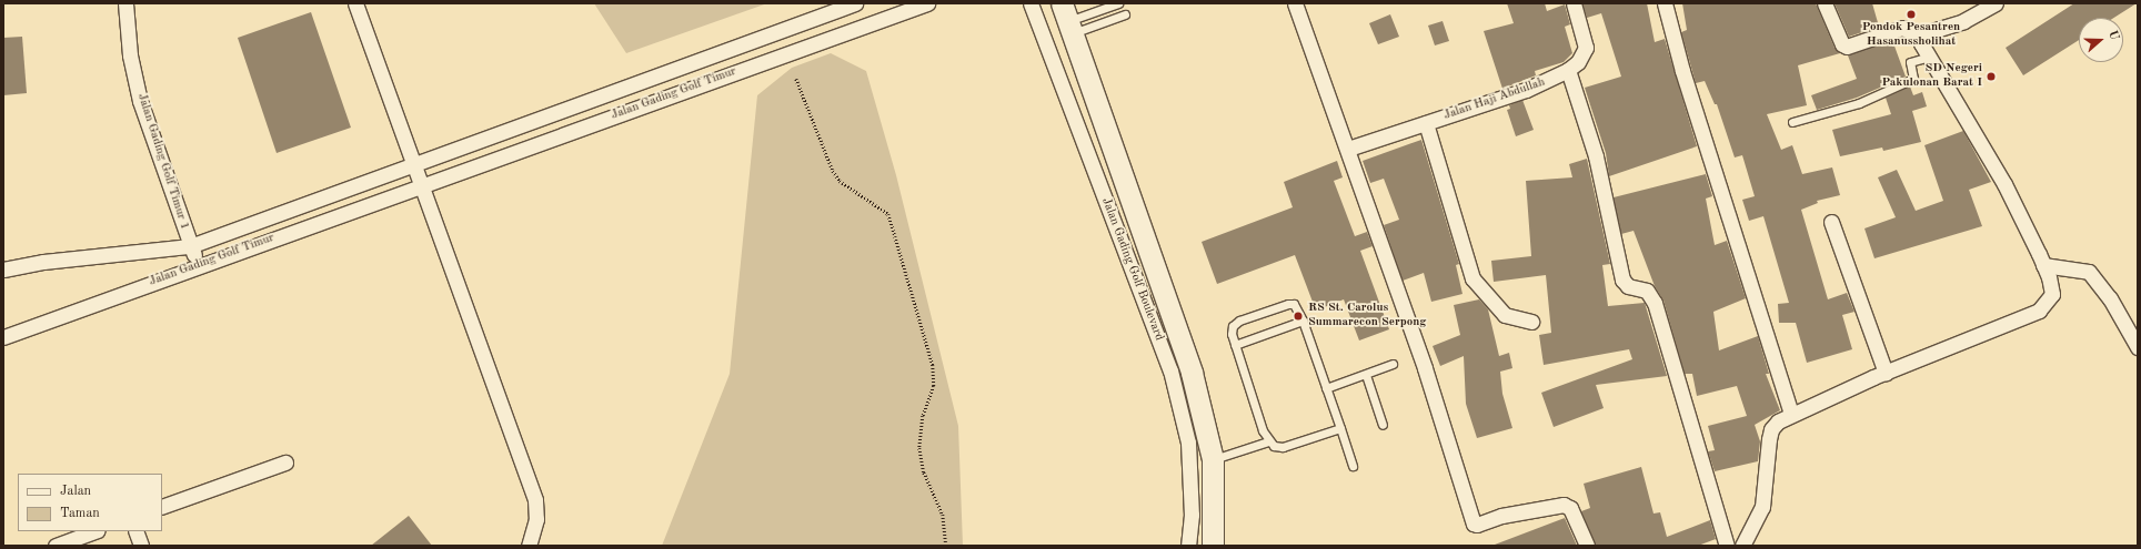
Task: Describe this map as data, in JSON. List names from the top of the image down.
{
  "streets": {
    "main road": ["Jalan Gading Golf Boulevard"],
    "street": ["Jalan Gading Golf Timur", "Jalan Haji Abdullah", "Jalan Gading Golf Timur 1"]
  },
  "crossings": [
    ["Jalan Gading Golf Timur", "Jalan Gading Golf Timur 1"]
  ],
  "places": ["Pondok Pesantren Hasanussholihat", "SD Negeri Pakulonan Barat I", "RS St. Carolus Summarecon Serpong"],
  "legend": ["Jalan", "Taman"],
  "north": "right"
}
